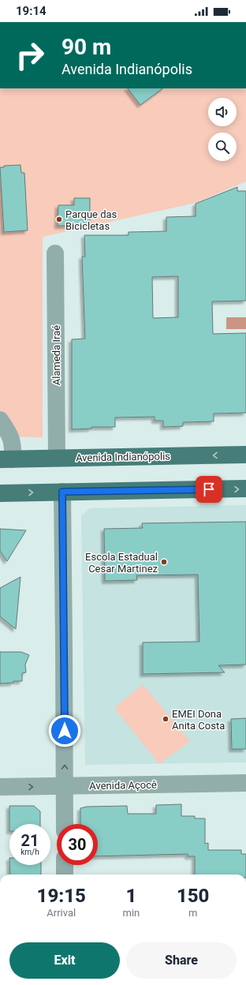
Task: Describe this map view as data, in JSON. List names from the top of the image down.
{
  "streets": {
    "main road": ["Avenida Indianópolis"],
    "street": ["Alameda Iraé", "Avenida Açocê"]
  },
  "crossings": [
    ["Alameda Iraé", "Avenida Indianópolis"]
  ],
  "places": ["Parque das Bicicletas", "Escola Estadual Cesar Martinez", "EMEI Dona Anita Costa"],
  "page": {
    "status": "19:14",
    "turn": ["90 m", "Avenida Indianópolis"],
    "speed": "21 km/h",
    "limit": "30",
    "eta": [
      "19:15",
      "Arrival",
      "1",
      "min",
      "150",
      "m"
    ],
    "buttons": ["Exit", "Share"]
  }
}
